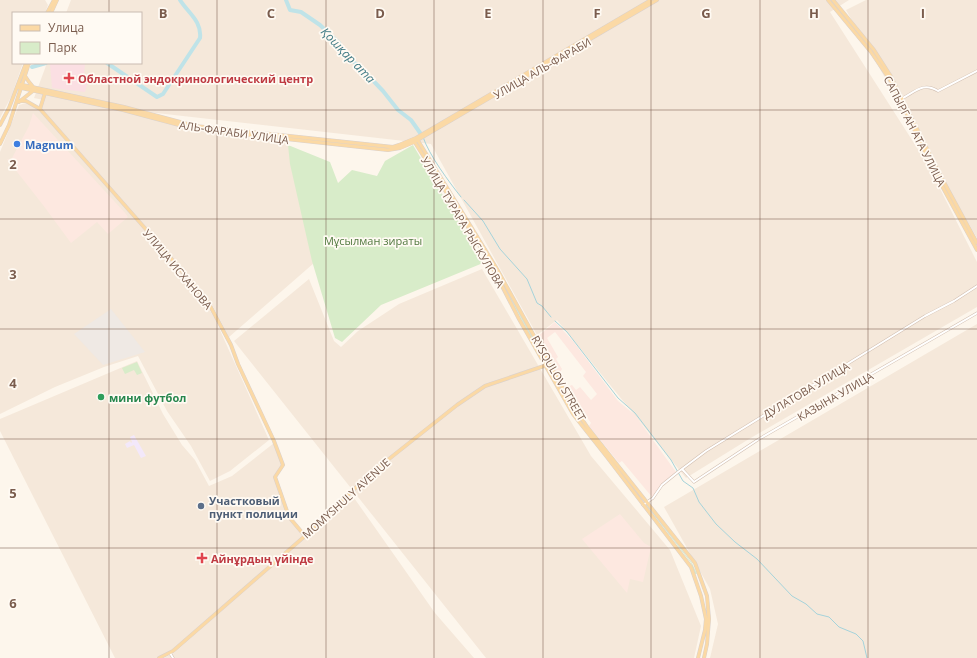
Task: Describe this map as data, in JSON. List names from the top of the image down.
{
  "streets": {
    "main road": [
      "УЛИЦА АЛЬ-ФАРАБИ",
      "САПЫРГАН АТА УЛИЦА",
      "АЛЬ-ФАРАБИ УЛИЦА",
      "УЛИЦА ТУРАРА РЫСКУЛОВА",
      "УЛИЦА ИСХАНОВА",
      "RYSQULOV STREET",
      "MOMYSHULY AVENUE"
    ],
    "street": ["ДУЛАТОВА УЛИЦА", "КАЗЫНА УЛИЦА"]
  },
  "crossings": [
    ["УЛИЦА АЛЬ-ФАРАБИ", "АЛЬ-ФАРАБИ УЛИЦА"],
    ["АЛЬ-ФАРАБИ УЛИЦА", "УЛИЦА ТУРАРА РЫСКУЛОВА"],
    ["АЛЬ-ФАРАБИ УЛИЦА", "RYSQULOV STREET"],
    ["УЛИЦА ТУРАРА РЫСКУЛОВА", "RYSQULOV STREET"],
    ["УЛИЦА ИСХАНОВА", "MOMYSHULY AVENUE"],
    ["RYSQULOV STREET", "ДУЛАТОВА УЛИЦА"],
    ["RYSQULOV STREET", "MOMYSHULY AVENUE"],
    ["ДУЛАТОВА УЛИЦА", "КАЗЫНА УЛИЦА"]
  ],
  "water": ["Қошқар ата"],
  "parks": ["Мұсылман зираты"],
  "places": {
    "health": ["Областной эндокринологический центр", "Айнұрдың үйінде"],
    "other": ["Magnum", "мини футбол", "Участковый пункт полиции"]
  },
  "legend": ["Улица", "Парк"],
  "grid": {
    "columns": [
      "B",
      "C",
      "D",
      "E",
      "F",
      "G",
      "H",
      "I"
    ],
    "rows": [
      "2",
      "3",
      "4",
      "5",
      "6"
    ]
  }
}
